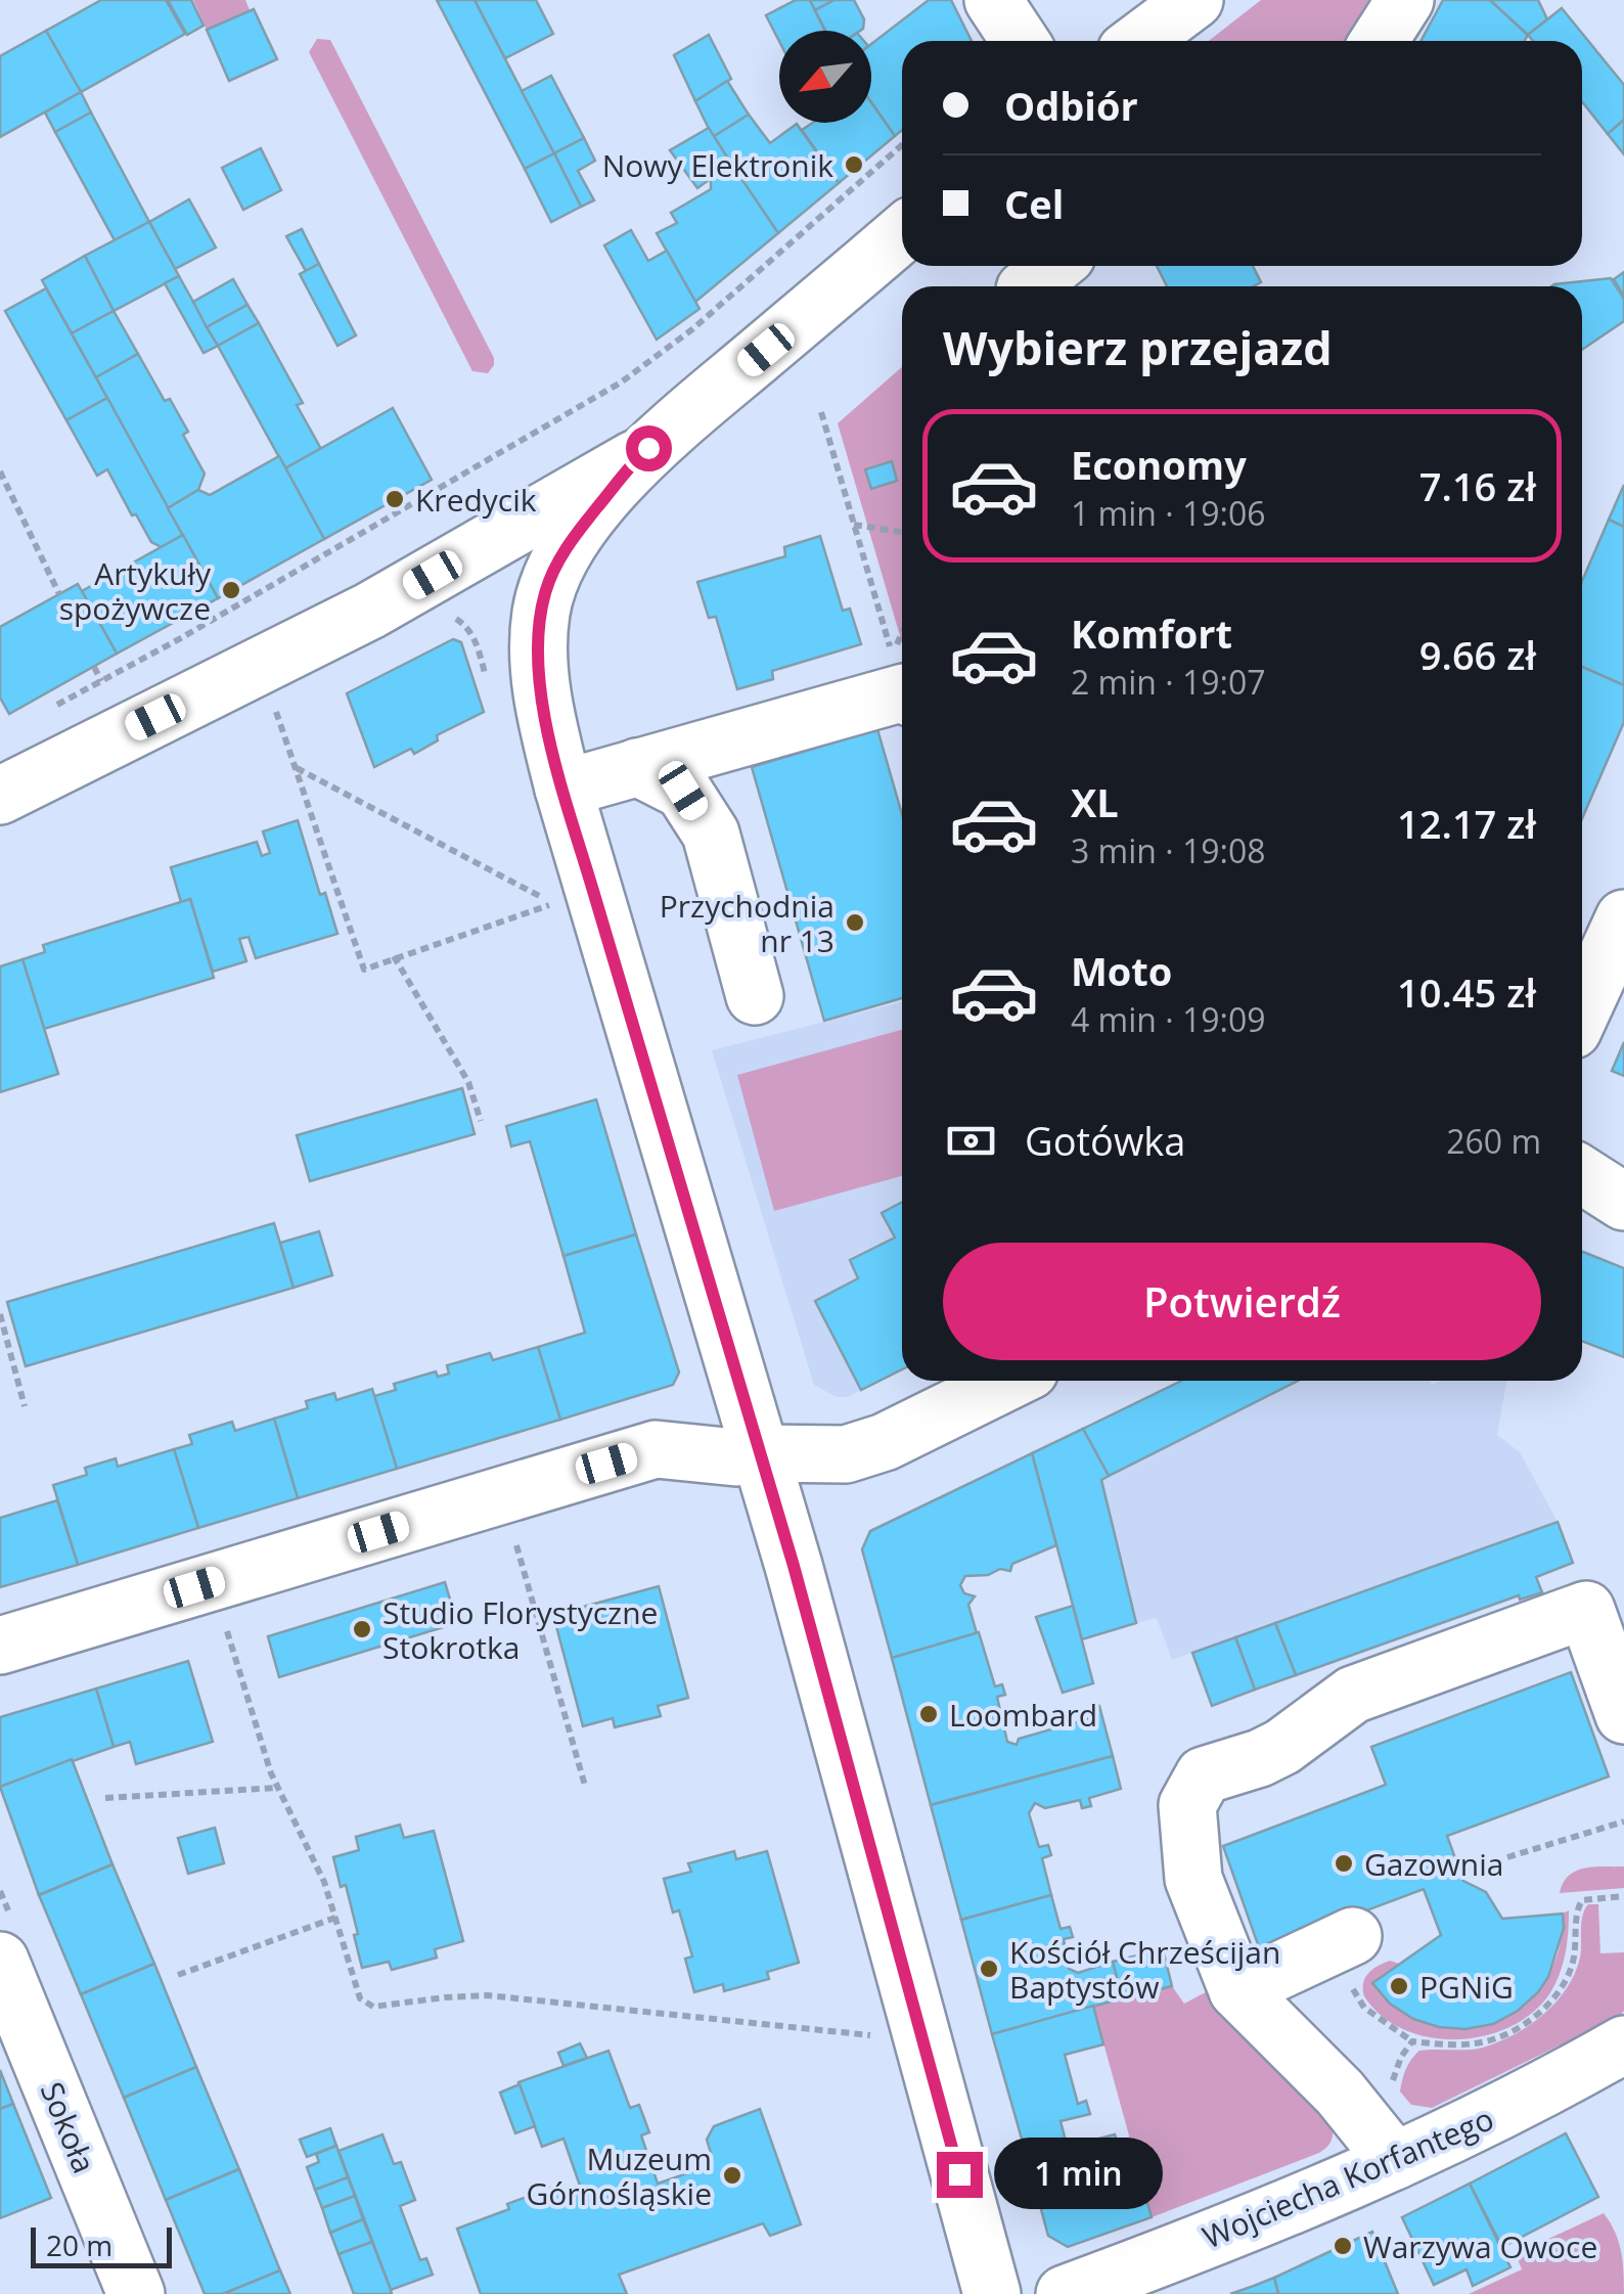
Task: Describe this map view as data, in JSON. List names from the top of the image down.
{
  "streets": {
    "street": ["Sokoła", "Wojciecha Korfantego"]
  },
  "places": [
    "Nowy Elektronik",
    "Kredycik",
    "Artykuły spożywcze",
    "Przychodnia nr 13",
    "Studio Florystyczne Stokrotka",
    "Loombard",
    "Gazownia",
    "Kościół Chrześcijan Baptystów",
    "PGNiG",
    "Muzeum Górnośląskie",
    "Warzywa Owoce"
  ],
  "scale_bar": "20 m",
  "north": "bottom left",
  "page": {
    "banner": ["Odbiór", "Cel"],
    "heading": "Wybierz przejazd",
    "list": [
      {
        "name": "Economy",
        "note": "1 min · 19:06",
        "value": "7.16 zł"
      },
      {
        "name": "Komfort",
        "note": "2 min · 19:07",
        "value": "9.66 zł"
      },
      {
        "name": "XL",
        "note": "3 min · 19:08",
        "value": "12.17 zł"
      },
      {
        "name": "Moto",
        "note": "4 min · 19:09",
        "value": "10.45 zł"
      }
    ],
    "pay": ["Gotówka", "260 m"],
    "buttons": "Potwierdź",
    "bubble": "1 min",
    "scale": "20 m"
  }
}
